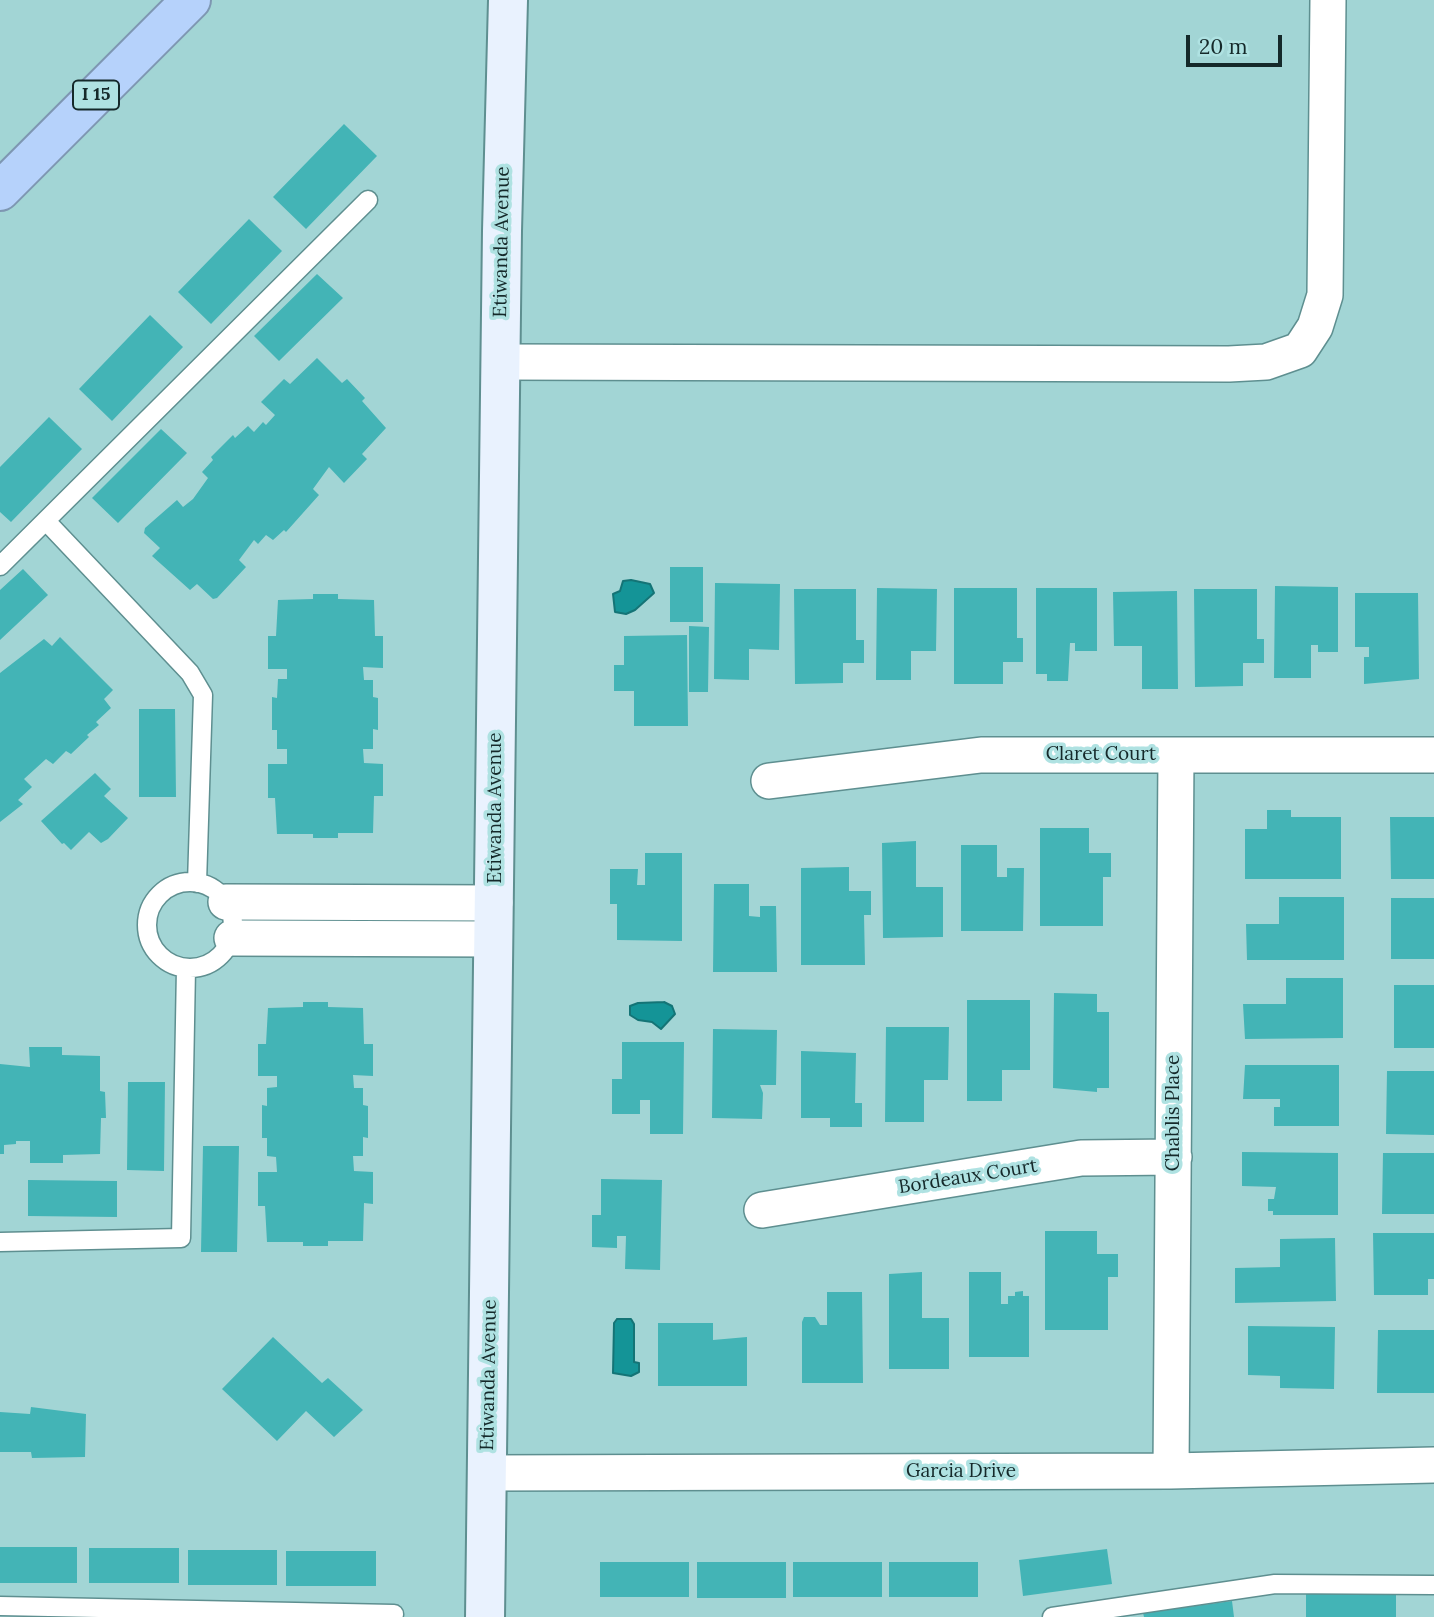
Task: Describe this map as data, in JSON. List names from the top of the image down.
{
  "streets": {
    "highway": ["I 15"],
    "main road": ["Etiwanda Avenue"],
    "street": [
      "Claret Court",
      "Chablis Place",
      "Bordeaux Court",
      "Garcia Drive"
    ]
  },
  "crossings": [
    ["Etiwanda Avenue", "Garcia Drive"],
    ["Claret Court", "Chablis Place"],
    ["Chablis Place", "Bordeaux Court"],
    ["Chablis Place", "Garcia Drive"]
  ],
  "scale_bar": "20 m"
}
